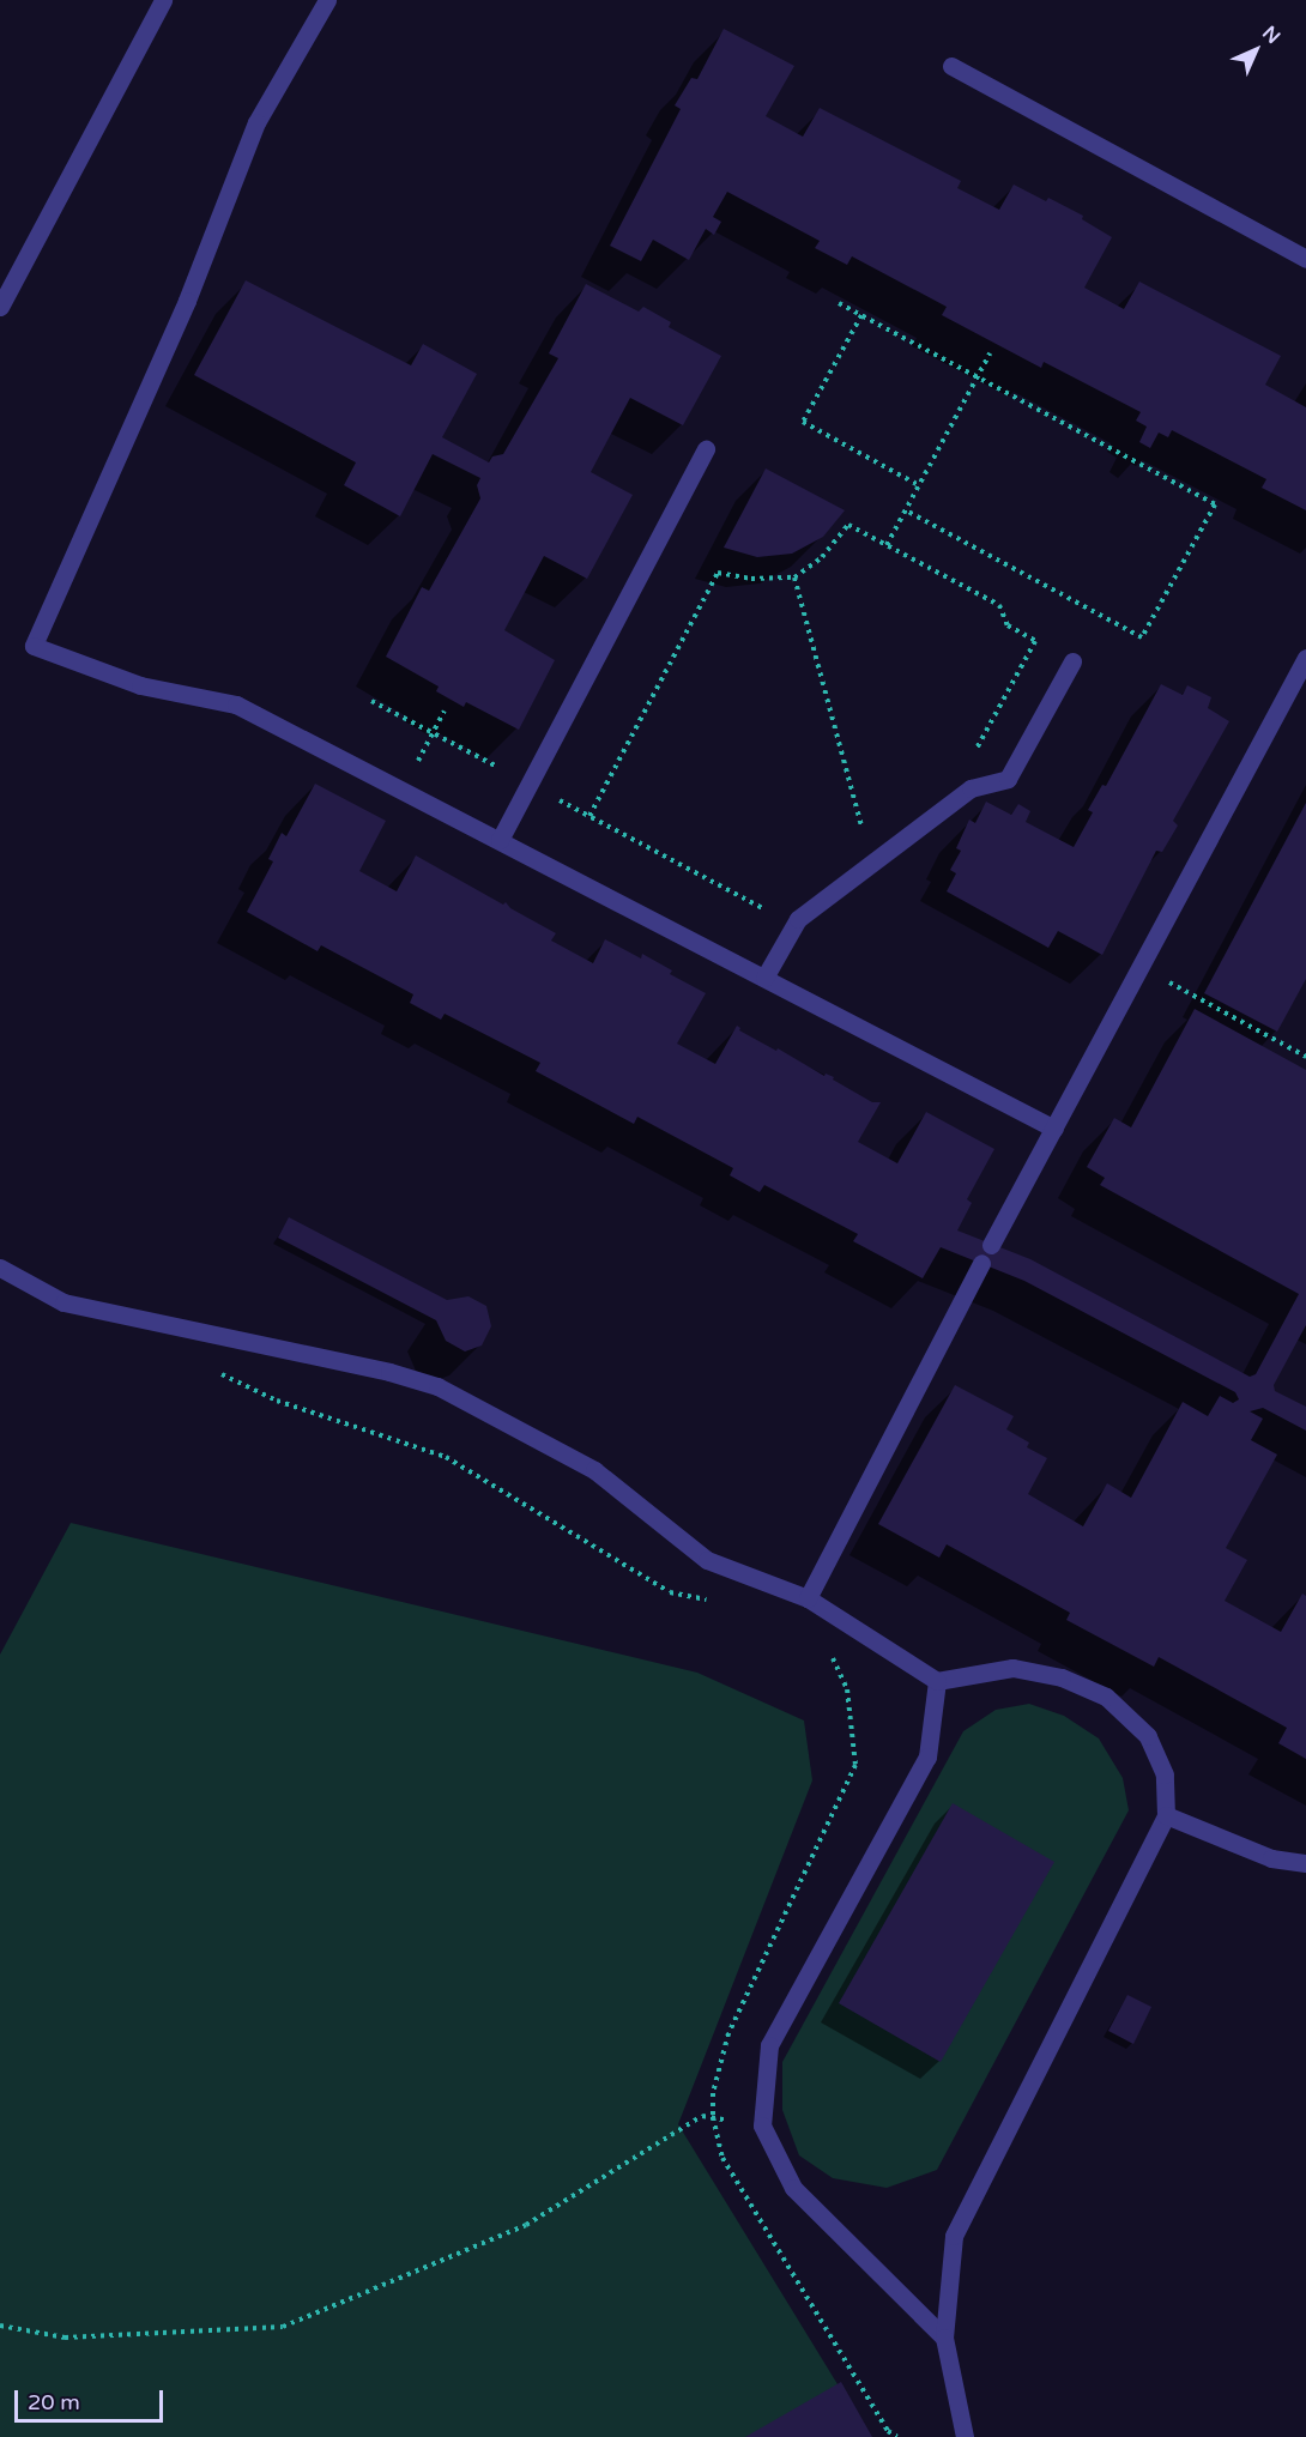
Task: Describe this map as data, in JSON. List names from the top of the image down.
{
  "scale_bar": "20 m",
  "north": "top right"
}
